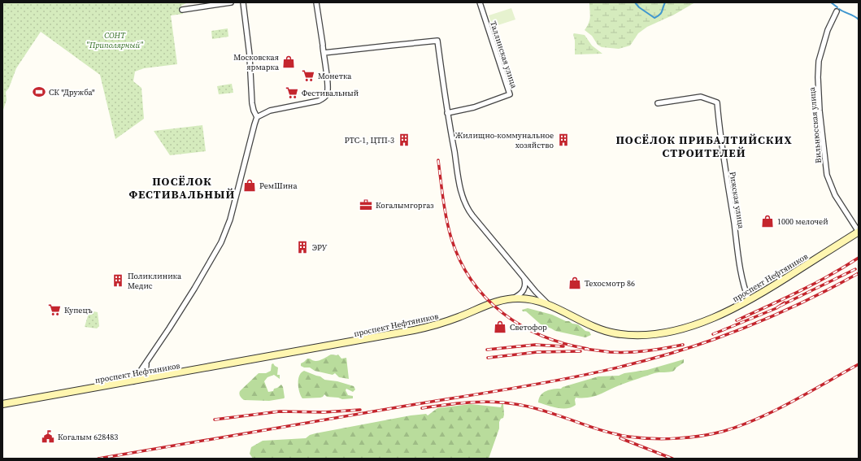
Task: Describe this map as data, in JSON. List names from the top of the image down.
{
  "streets": {
    "main road": ["проспект Нефтяников"],
    "street": ["Таллинская улица", "Вильнюсская улица", "Рижская улица"]
  },
  "crossings": [
    ["Вильнюсская улица", "проспект Нефтяников"],
    ["Рижская улица", "проспект Нефтяников"]
  ],
  "districts": ["ПОСЁЛОК ПРИБАЛТИЙСКИХ СТРОИТЕЛЕЙ", "ПОСЁЛОК ФЕСТИВАЛЬНЫЙ"],
  "parks": ["СОНТ \"Приполярный\""],
  "places": {
    "shop": [
      "Московская ярмарка",
      "РемШина",
      "1000 мелочей",
      "Техосмотр 86",
      "Светофор"
    ],
    "supermarket": ["Монетка", "Фестивальный", "Купецъ"],
    "sports": ["СК \"Дружба\""],
    "building": [
      "РТС-1, ЦТП-3",
      "Жилищно-коммунальное хозяйство",
      "ЭРУ",
      "Поликлиника Медис"
    ],
    "office": ["Когалымгоргаз"],
    "public building": ["Когалым 628483"]
  }
}
